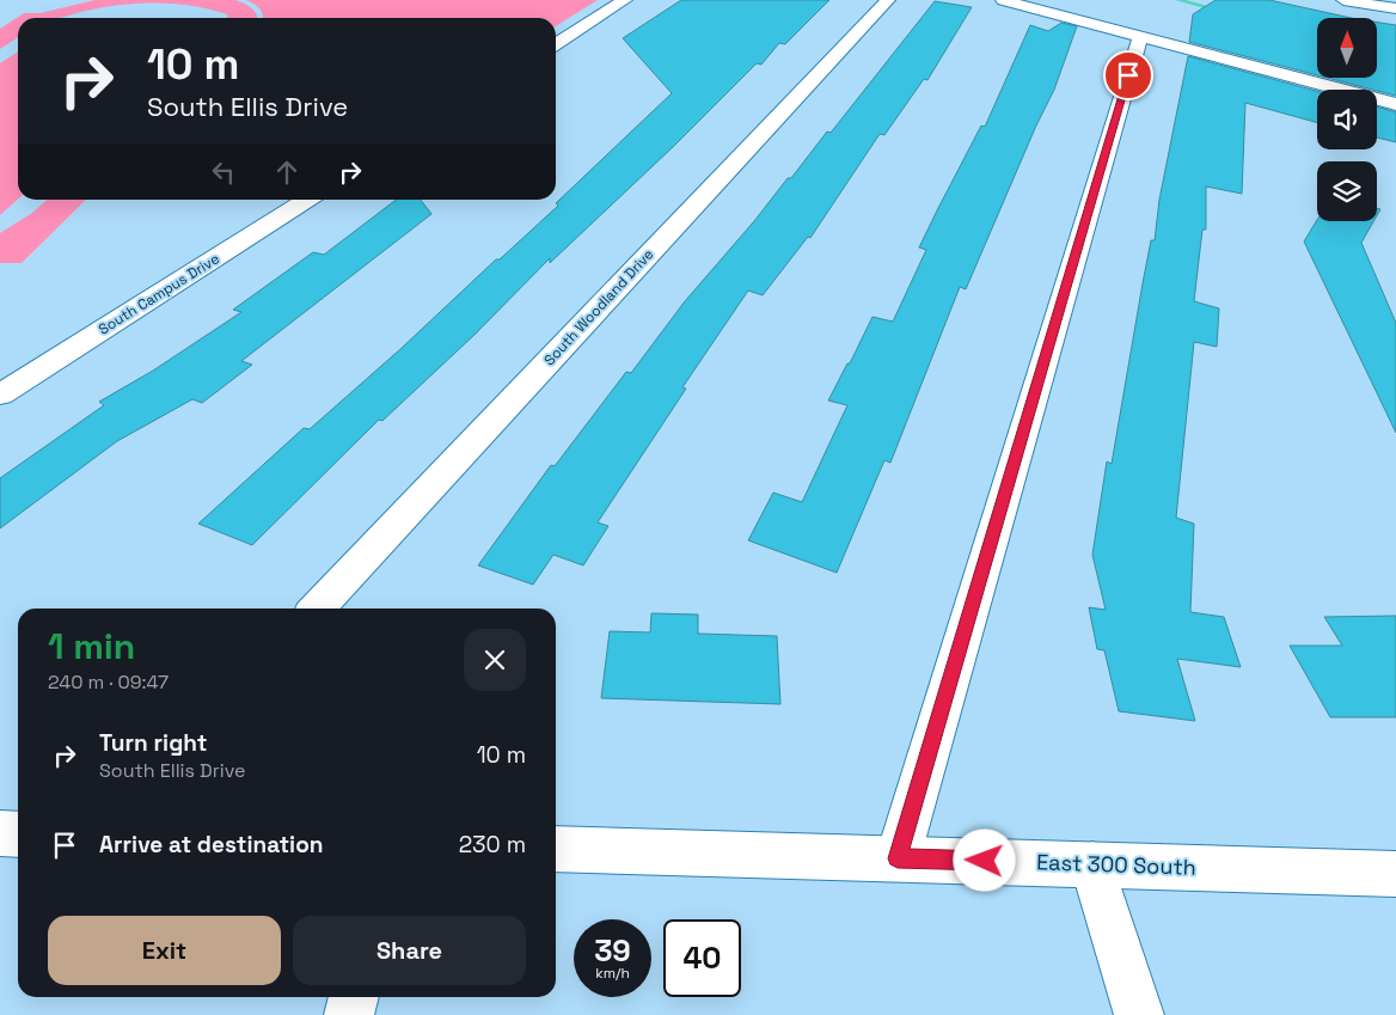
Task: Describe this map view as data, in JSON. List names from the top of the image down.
{
  "streets": {
    "street": ["South Campus Drive", "South Woodland Drive", "East 300 South"]
  },
  "north": "top",
  "page": {
    "turn": ["10 m", "South Ellis Drive"],
    "heading": ["1 min", "240 m · 09:47"],
    "list": [
      {
        "name": "Turn right",
        "note": "South Ellis Drive",
        "value": "10 m"
      },
      {
        "name": "Arrive at destination",
        "value": "230 m"
      }
    ],
    "buttons": ["Exit", "Share"],
    "speed": "39 km/h",
    "limit": "40"
  }
}
